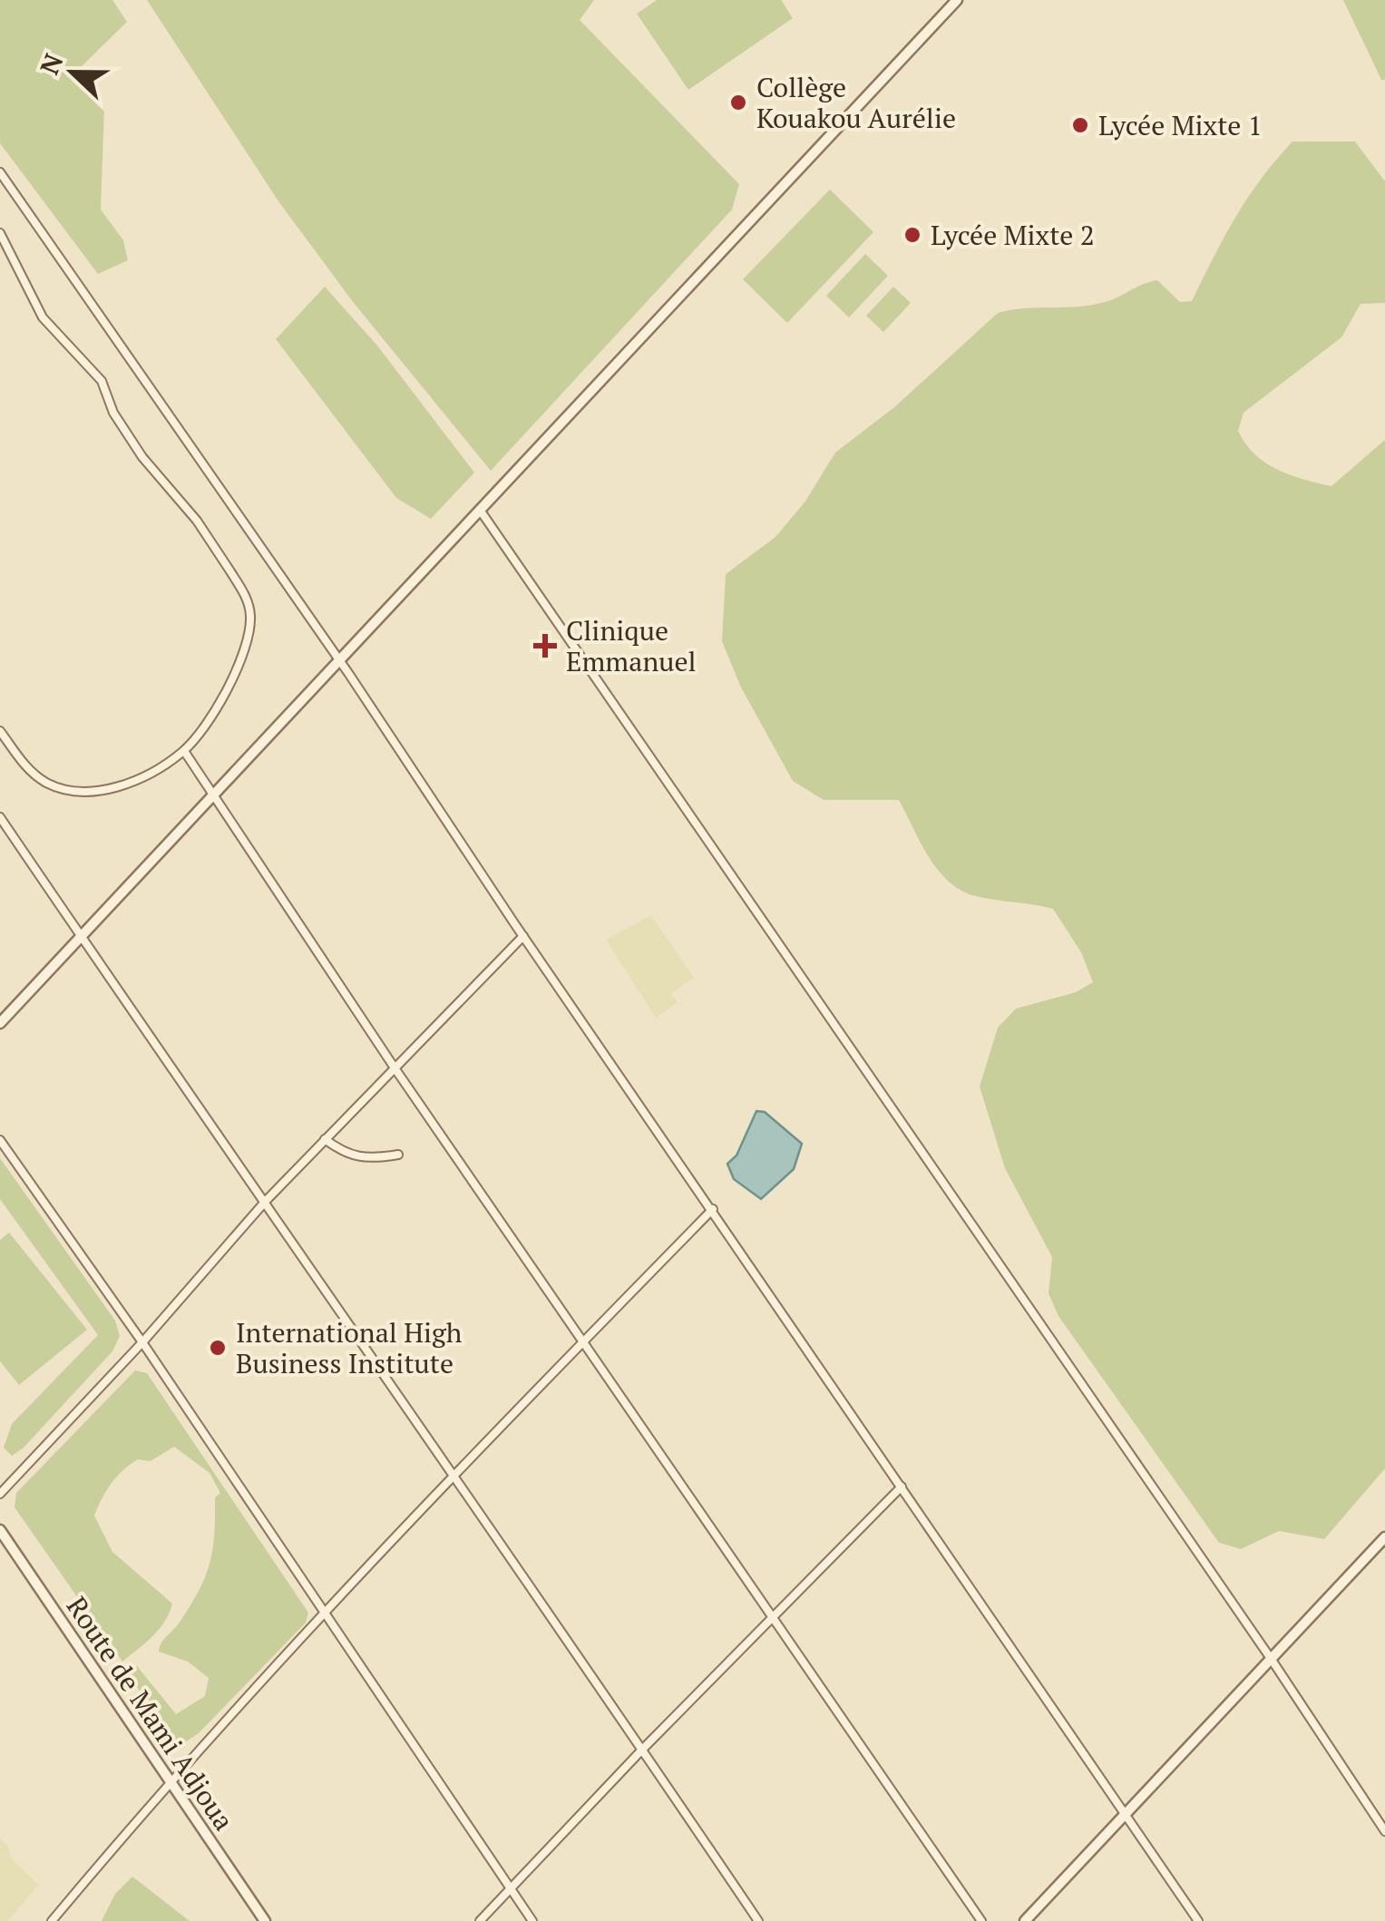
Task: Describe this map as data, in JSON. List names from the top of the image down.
{
  "streets": {
    "street": ["Route de Mami Adjoua"]
  },
  "places": {
    "other": [
      "Collège Kouakou Aurélie",
      "Lycée Mixte 1",
      "Lycée Mixte 2",
      "International High Business Institute"
    ],
    "health": ["Clinique Emmanuel"]
  },
  "north": "left"
}
